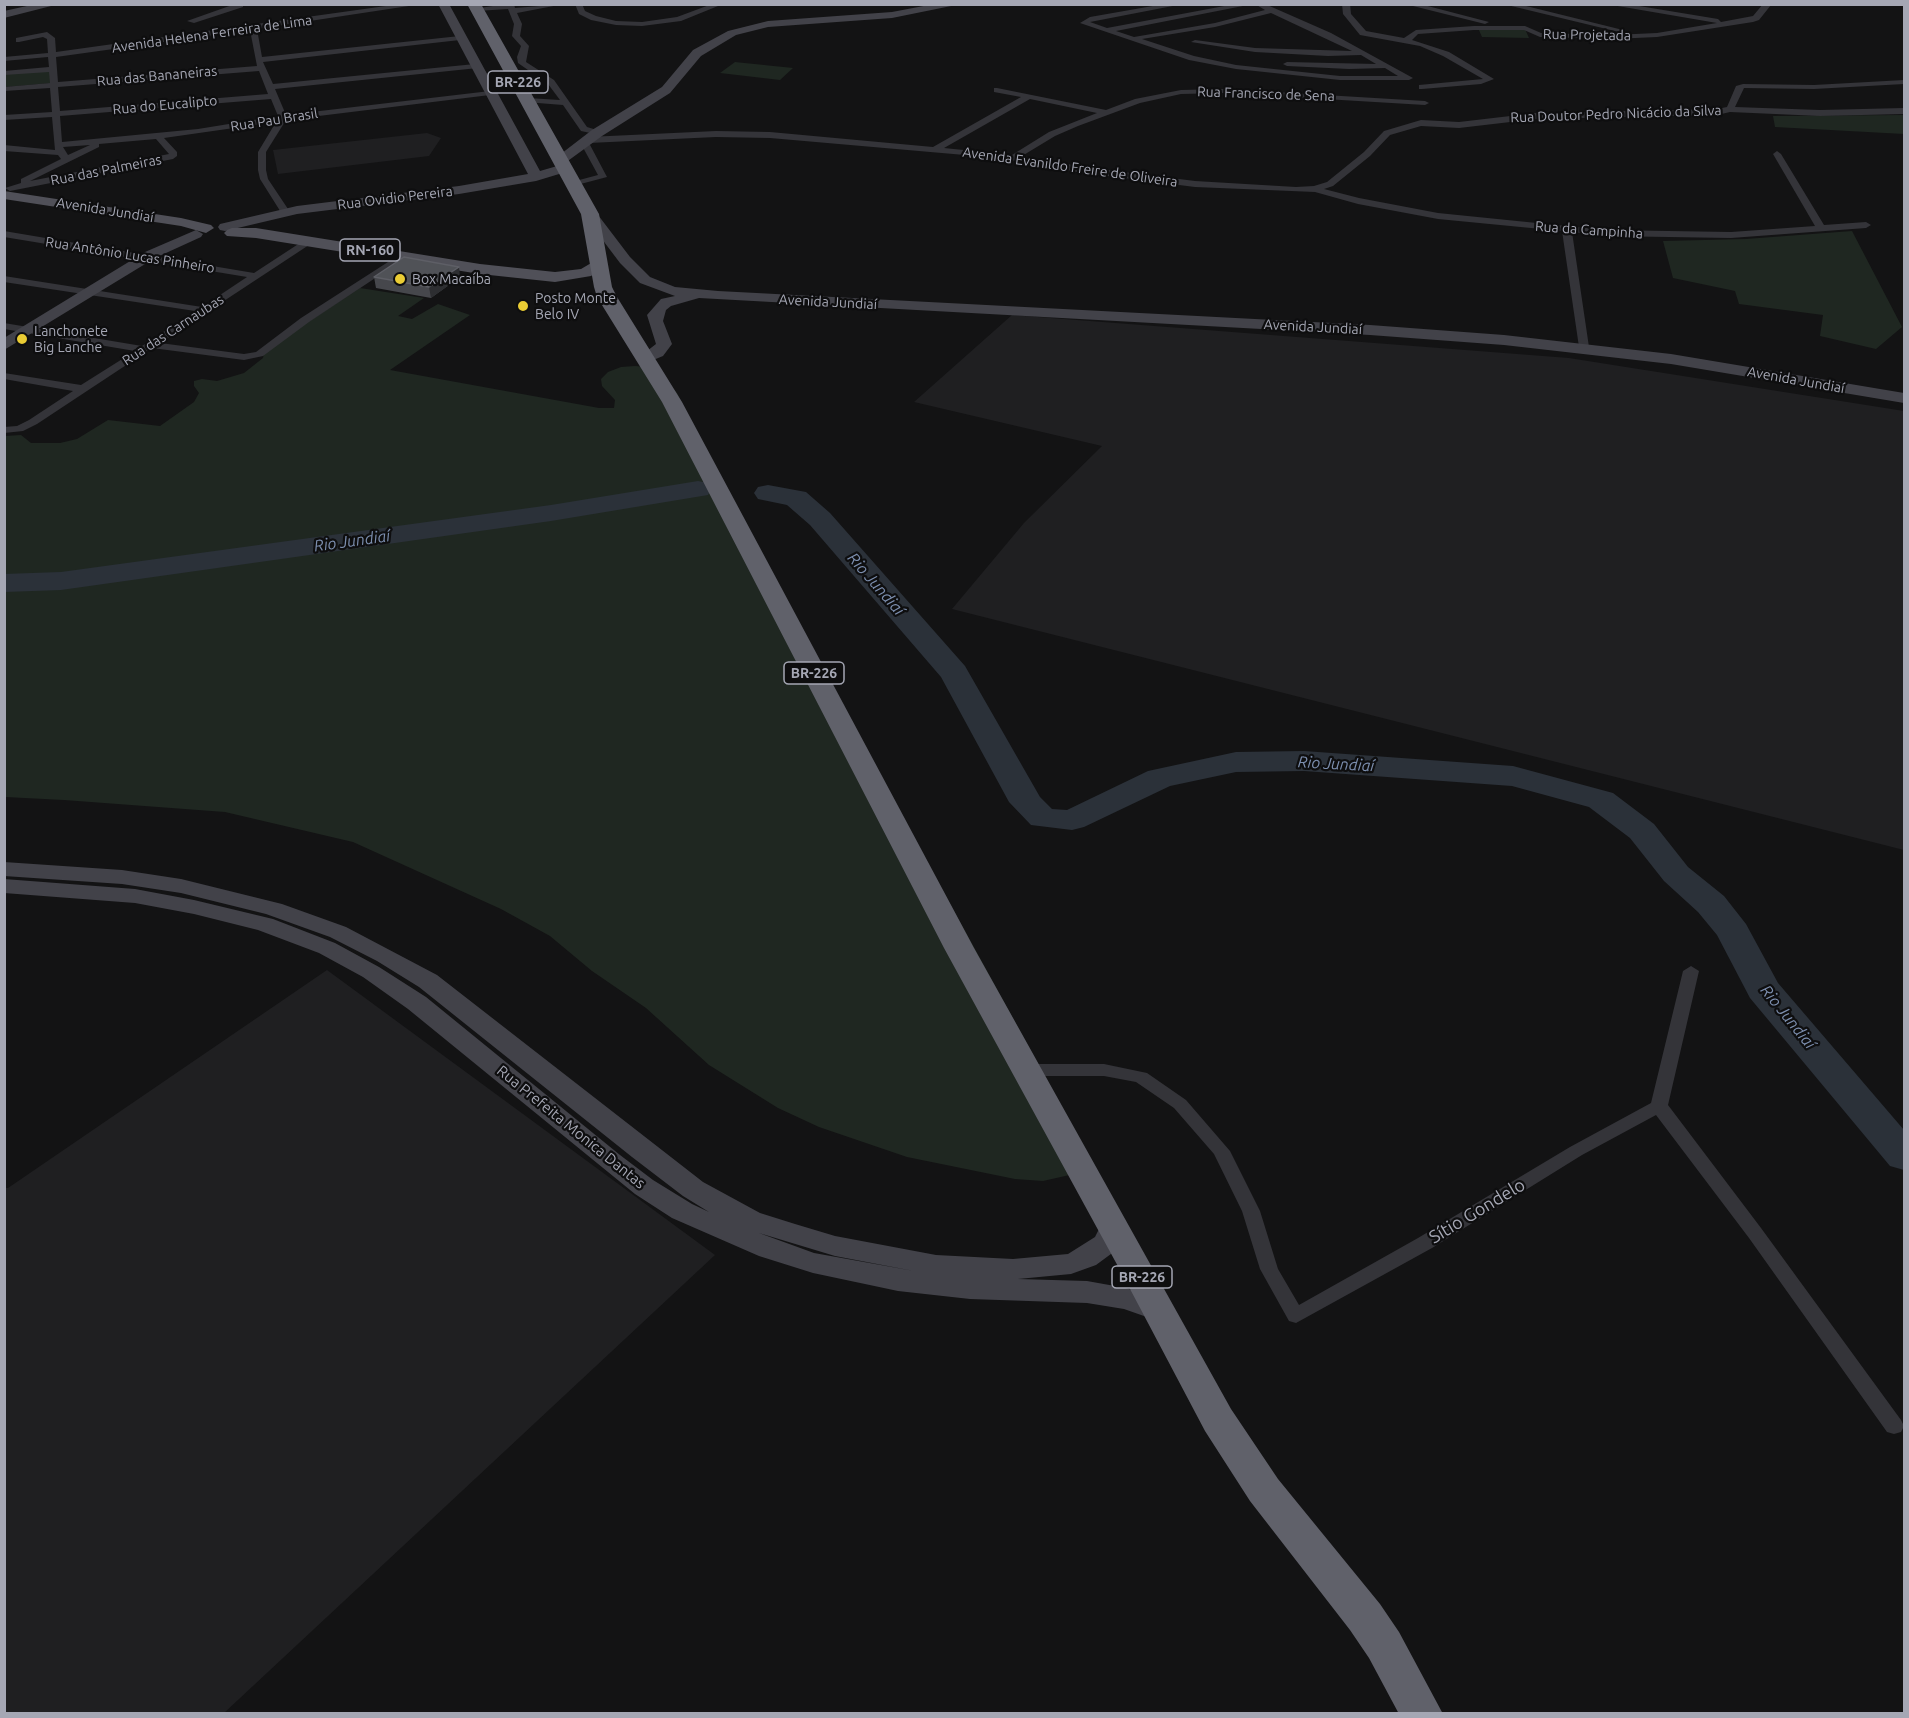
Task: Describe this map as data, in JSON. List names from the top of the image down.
{
  "streets": {
    "highway": ["BR-226"],
    "main road": [
      "Rua Ovidio Pereira",
      "Avenida Jundiaí",
      "RN-160",
      "Rua Prefeita Monica Dantas"
    ],
    "street": [
      "Avenida Helena Ferreira de Lima",
      "Rua Projetada",
      "Rua das Bananeiras",
      "Rua Francisco de Sena",
      "Rua do Eucalipto",
      "Rua Doutor Pedro Nicácio da Silva",
      "Rua Pau Brasil",
      "Avenida Evanildo Freire de Oliveira",
      "Rua das Palmeiras",
      "Rua da Campinha",
      "Rua Antônio Lucas Pinheiro",
      "Rua das Carnaubas",
      "Sítio Gondelo"
    ]
  },
  "crossings": [
    ["BR-226", "Rua Ovidio Pereira"],
    ["BR-226", "Avenida Jundiaí"],
    ["BR-226", "RN-160"],
    ["BR-226", "Rua Prefeita Monica Dantas"],
    ["BR-226", "Sítio Gondelo"],
    ["Rua Francisco de Sena", "Avenida Evanildo Freire de Oliveira"],
    ["Rua Doutor Pedro Nicácio da Silva", "Avenida Evanildo Freire de Oliveira"],
    ["Rua Pau Brasil", "Rua das Palmeiras"],
    ["Avenida Evanildo Freire de Oliveira", "Rua Ovidio Pereira"],
    ["Avenida Evanildo Freire de Oliveira", "Rua da Campinha"],
    ["Rua das Palmeiras", "Avenida Jundiaí"],
    ["Rua Ovidio Pereira", "RN-160"],
    ["Avenida Jundiaí", "RN-160"],
    ["RN-160", "Rua das Carnaubas"],
    ["Rua Antônio Lucas Pinheiro", "Rua das Carnaubas"]
  ],
  "water": ["Rio Jundiaí"],
  "places": ["Box Macaíba", "Posto Monte Belo IV", "Lanchonete Big Lanche"]
}
